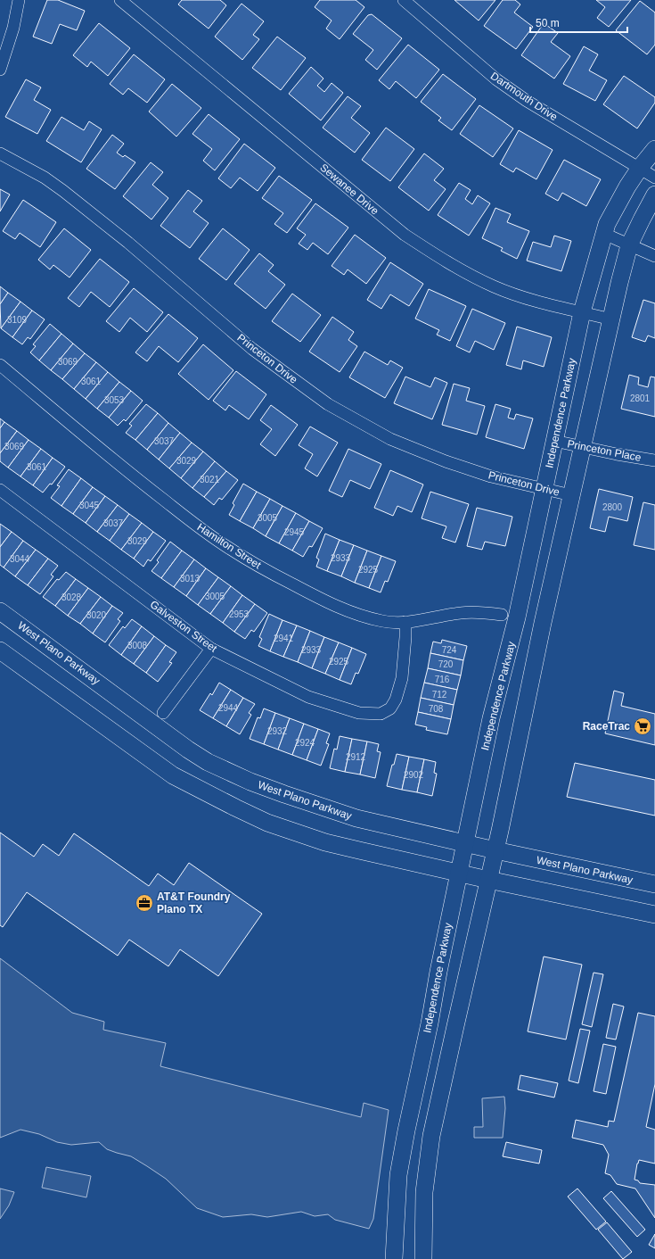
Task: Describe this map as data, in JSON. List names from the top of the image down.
{
  "streets": {
    "main road": ["Independence Parkway", "West Plano Parkway"],
    "street": [
      "Dartmouth Drive",
      "Sewanee Drive",
      "Princeton Drive",
      "Princeton Place",
      "Hamilton Street",
      "Galveston Street"
    ]
  },
  "crossings": [
    ["Dartmouth Drive", "Independence Parkway"],
    ["Sewanee Drive", "Independence Parkway"],
    ["Princeton Drive", "Independence Parkway"],
    ["Independence Parkway", "Princeton Place"],
    ["Independence Parkway", "West Plano Parkway"],
    ["Hamilton Street", "Galveston Street"]
  ],
  "places": {
    "supermarket": ["RaceTrac"],
    "office": ["AT&T Foundry Plano TX"]
  },
  "house_numbers": [
    "3109",
    "3069",
    "3061",
    "2801",
    "3053",
    "3037",
    "3069",
    "3029",
    "3061",
    "3021",
    "3045",
    "2800",
    "3005",
    "3037",
    "2945",
    "3029",
    "2933",
    "3044",
    "2925",
    "3013",
    "3005",
    "3028",
    "2953",
    "3020",
    "2941",
    "3008",
    "2933",
    "724",
    "2925",
    "720",
    "716",
    "712",
    "2944",
    "708",
    "2932",
    "2924",
    "2912",
    "2902"
  ],
  "scale_bar": "50 m"
}
